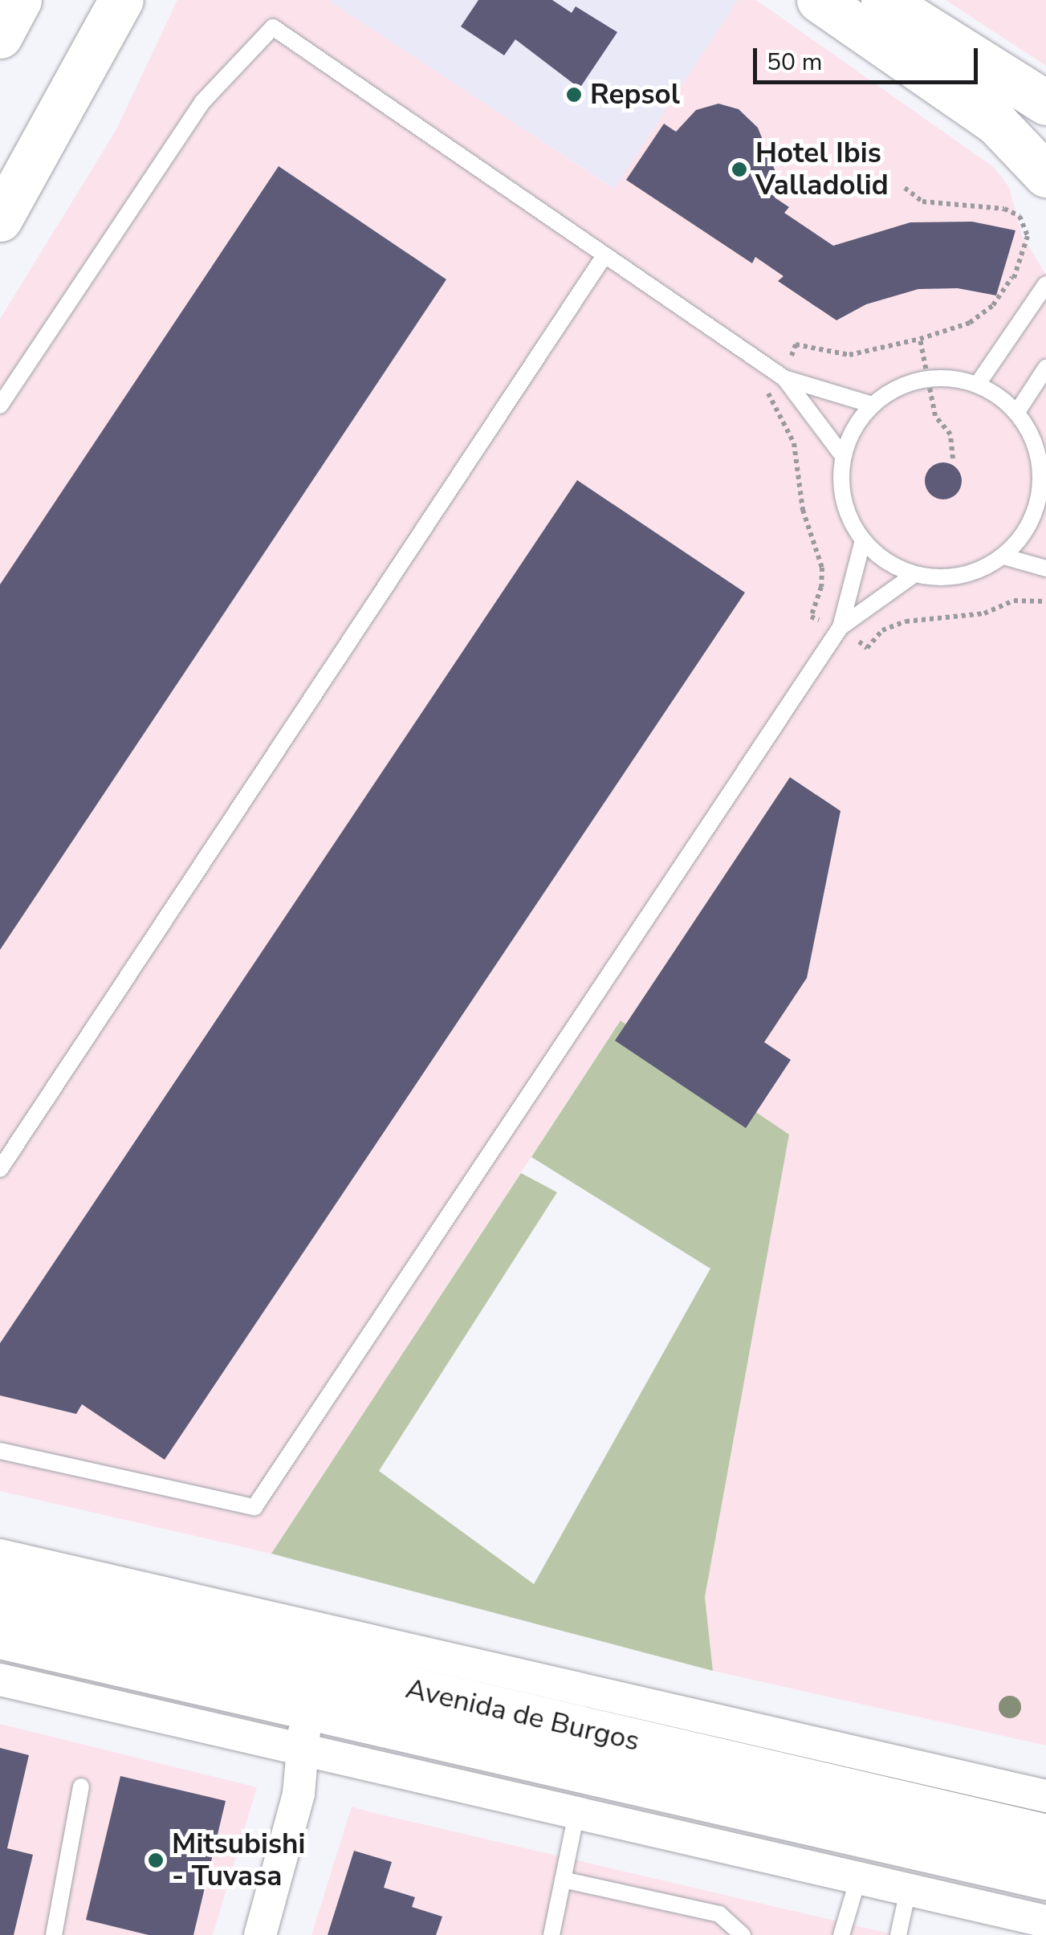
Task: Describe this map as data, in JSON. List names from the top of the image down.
{
  "streets": {
    "main road": ["Avenida de Burgos"]
  },
  "places": ["Repsol", "Hotel Ibis Valladolid", "Mitsubishi - Tuvasa"],
  "scale_bar": "50 m"
}
